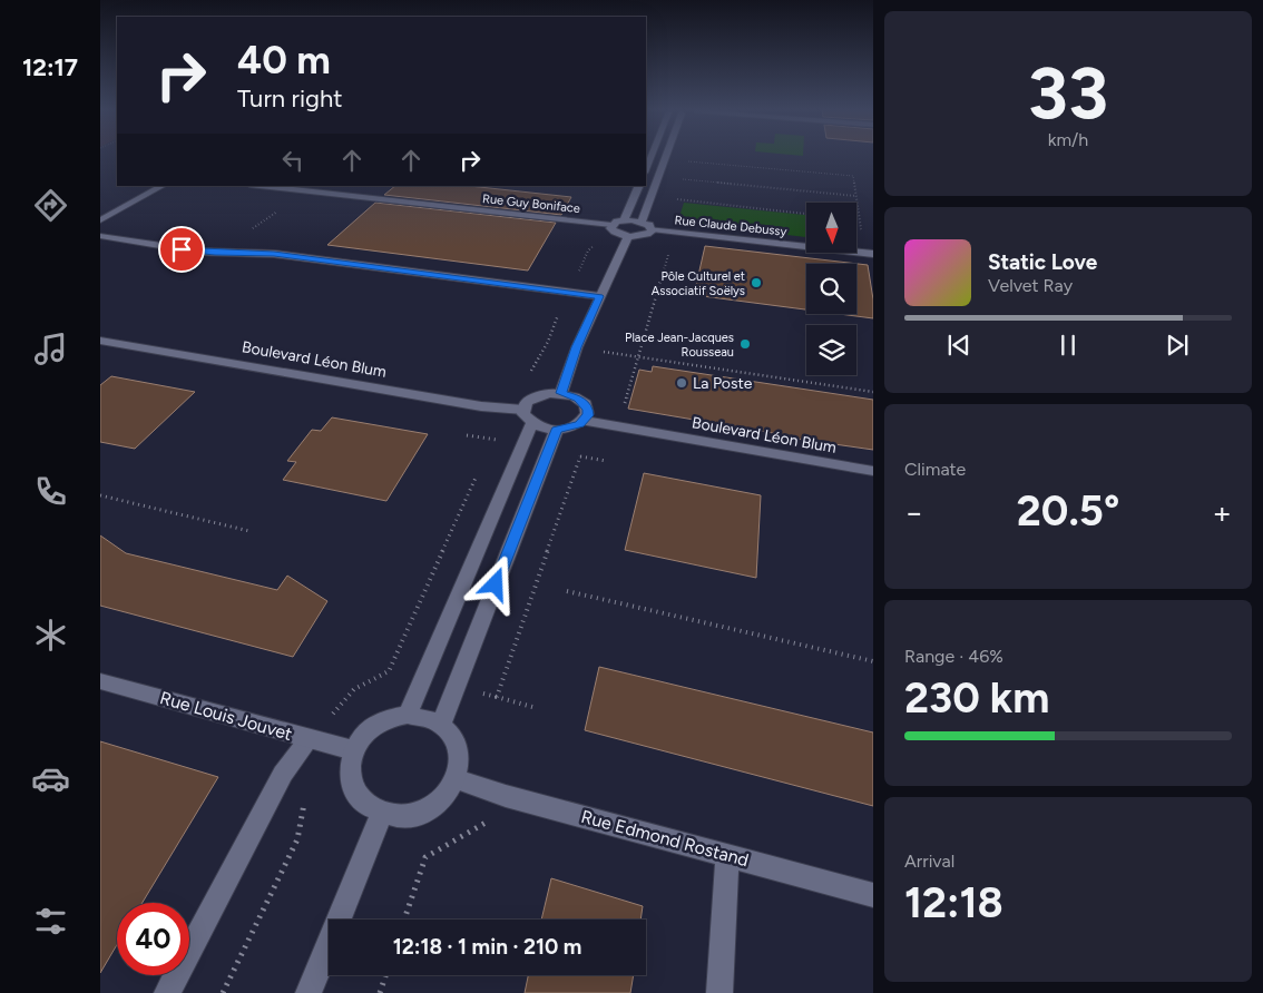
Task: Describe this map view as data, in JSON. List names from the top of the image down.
{
  "streets": {
    "street": [
      "Rue Guy Boniface",
      "Rue Claude Debussy",
      "Boulevard Léon Blum",
      "Rue Louis Jouvet",
      "Rue Edmond Rostand"
    ]
  },
  "crossings": [
    ["Rue Louis Jouvet", "Rue Edmond Rostand"]
  ],
  "places": ["Pôle Culturel et Associatif Soëlys", "Place Jean-Jacques Rousseau", "La Poste"],
  "north": "bottom",
  "page": {
    "tabs": "12:17",
    "tile": [
      ["33", "km/h"],
      "Climate",
      ["Range · 46%", "230 km"],
      ["Arrival", "12:18"]
    ],
    "turn": ["40 m", "Turn right"],
    "song": ["Static Love", "Velvet Ray"],
    "heat": ["−", "20.5°", "+"],
    "limit": "40",
    "trip": "12:18 · 1 min · 210 m"
  }
}
